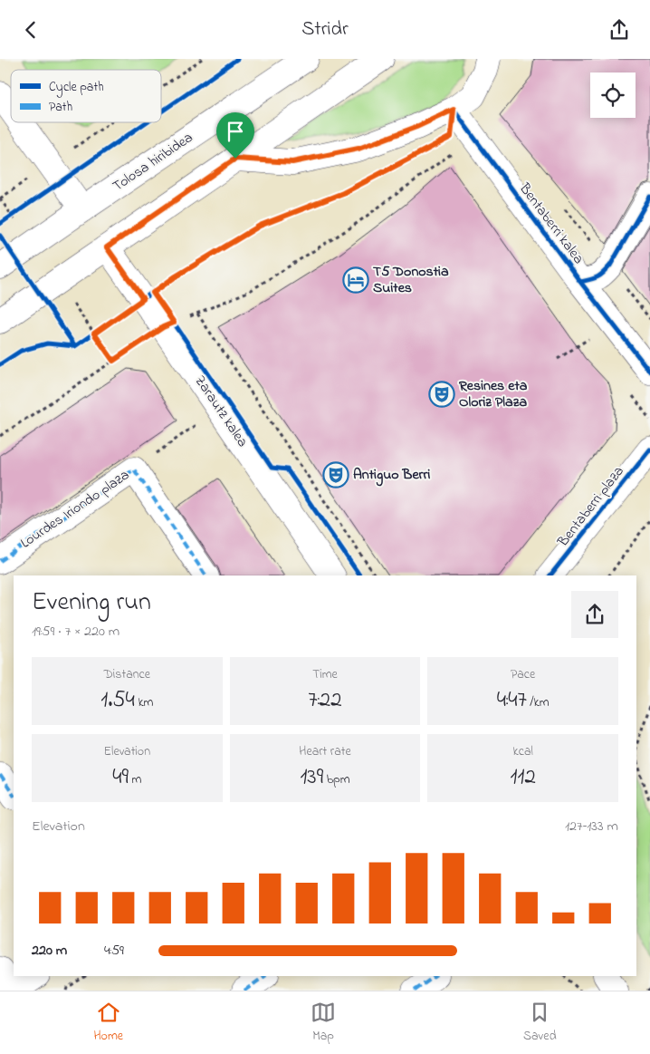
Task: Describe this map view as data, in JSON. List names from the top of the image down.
{
  "streets": {
    "street": [
      "Tolosa hiribidea",
      "Bentaberri kalea",
      "Zarautz kalea",
      "Bentaberri plaza",
      "Lourdes Iriondo plaza"
    ]
  },
  "places": {
    "hotel": ["T5 Donostia Suites"],
    "theatre": ["Resines eta Oloriz Plaza", "Antiguo Berri"]
  },
  "legend": ["Cycle path", "Path"],
  "page": {
    "header": "Stridr",
    "heading": ["Evening run", "19:59 · 7 × 220 m"],
    "stats": [
      ["Distance", "1.54 km"],
      ["Time", "7:22"],
      ["Pace", "4:47 /km"],
      ["Elevation", "49 m"],
      ["Heart rate", "139 bpm"],
      ["kcal", "112"]
    ],
    "chart": ["Elevation", "127–133 m"],
    "list": [
      {
        "name": "220 m",
        "note": "4:59"
      }
    ],
    "tabs": ["Home", "Map", "Saved"]
  }
}
